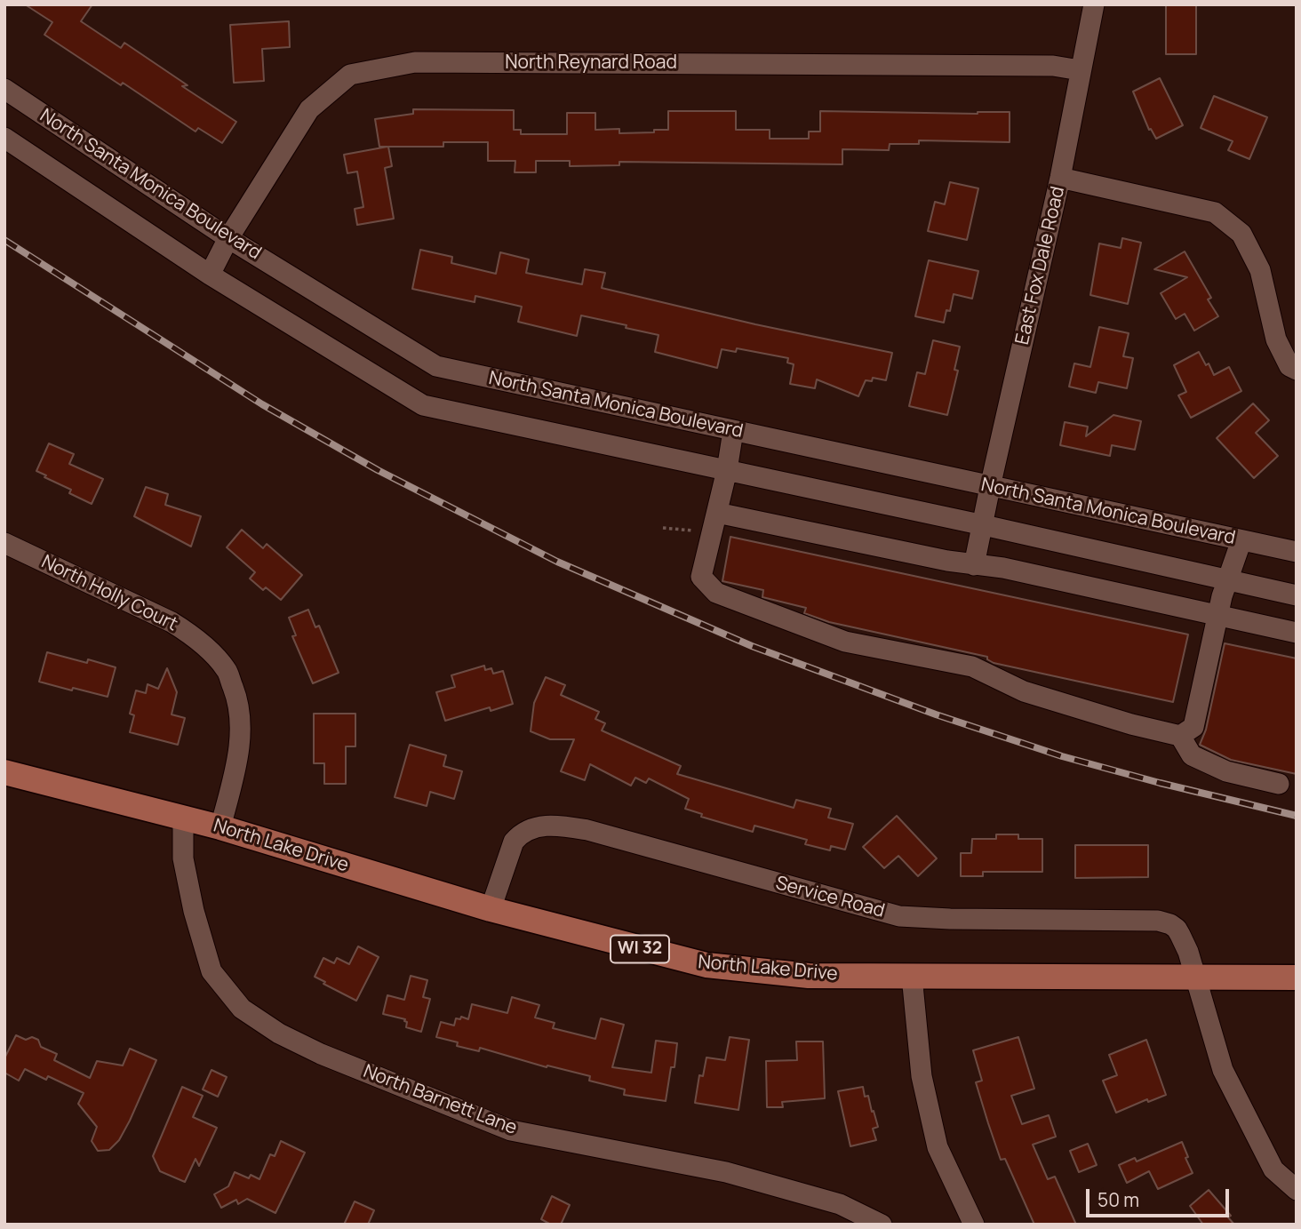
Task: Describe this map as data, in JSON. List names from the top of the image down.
{
  "streets": {
    "main road": ["North Lake Drive", "WI 32"],
    "street": [
      "North Reynard Road",
      "North Santa Monica Boulevard",
      "East Fox Dale Road",
      "North Holly Court",
      "Service Road",
      "North Barnett Lane"
    ]
  },
  "crossings": [
    ["North Reynard Road", "North Santa Monica Boulevard"],
    ["North Reynard Road", "East Fox Dale Road"],
    ["North Santa Monica Boulevard", "East Fox Dale Road"],
    ["North Holly Court", "North Lake Drive"],
    ["North Lake Drive", "Service Road"],
    ["North Lake Drive", "North Barnett Lane"]
  ],
  "scale_bar": "50 m"
}
